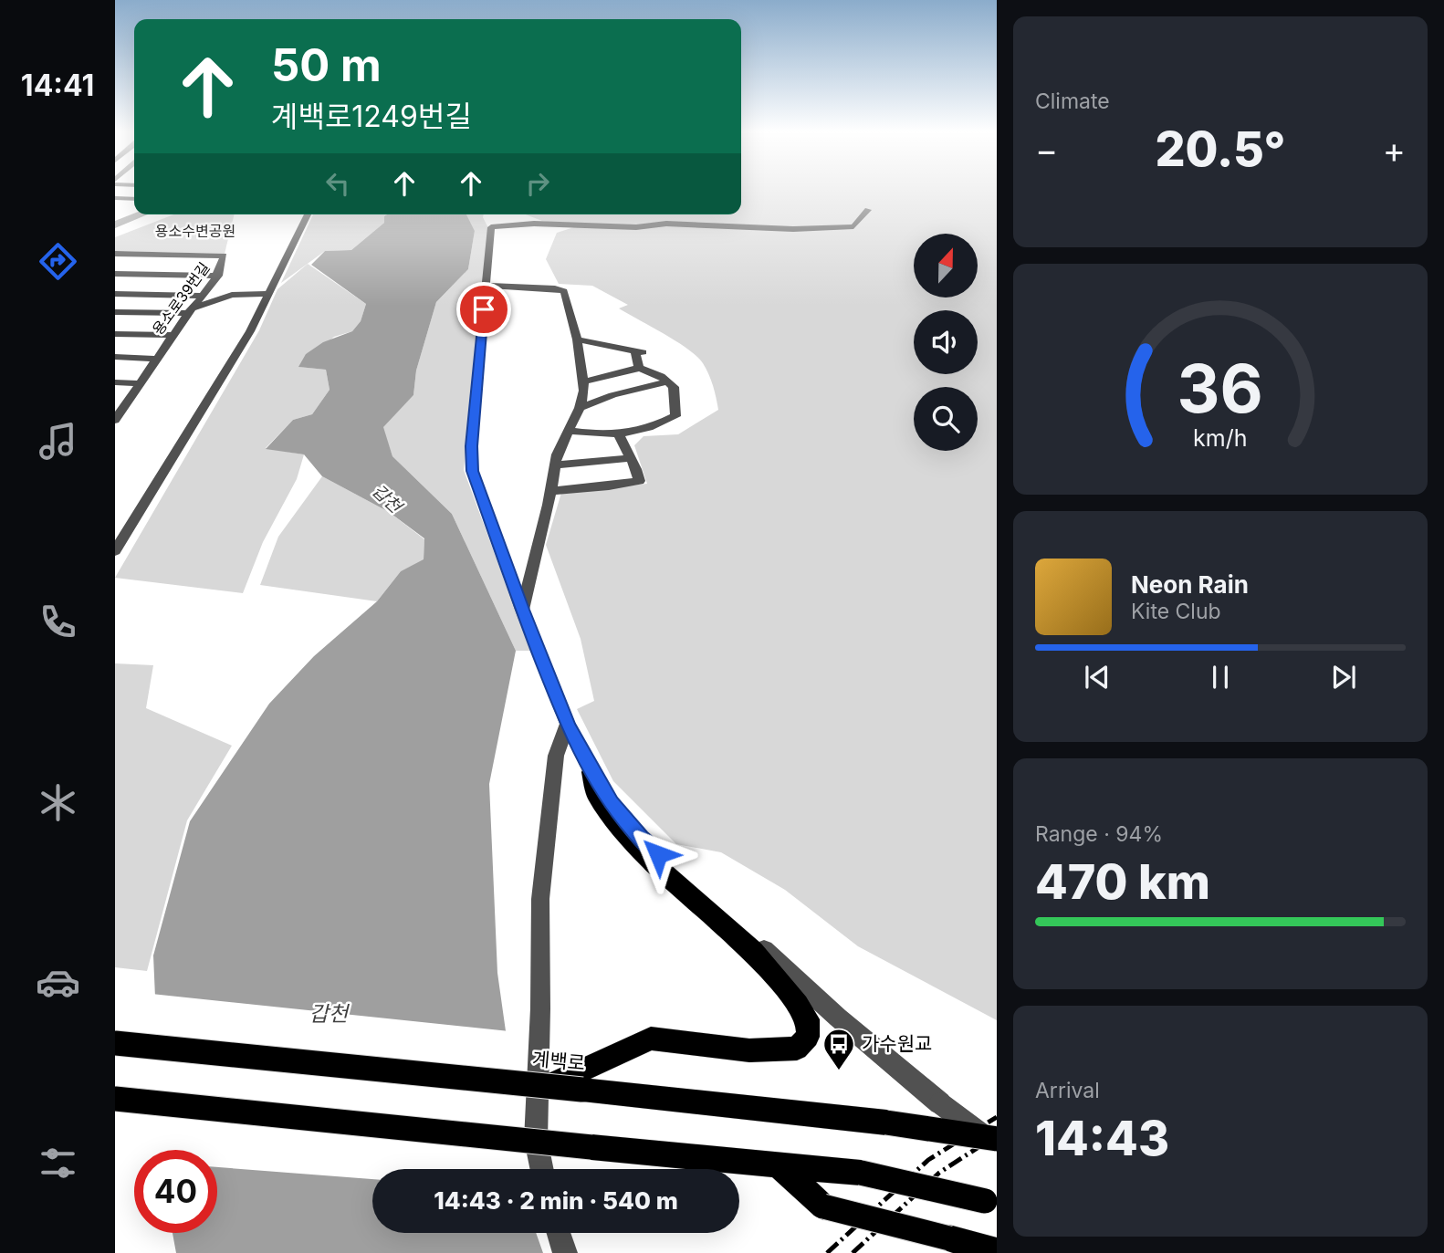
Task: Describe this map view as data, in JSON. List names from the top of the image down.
{
  "streets": {
    "main road": ["계백로"],
    "street": ["용소로39번길"]
  },
  "water": ["갑천"],
  "parks": ["용소수변공원"],
  "places": {
    "bus stop": ["가수원교"]
  },
  "north": "top",
  "page": {
    "tabs": "14:41",
    "tile": [
      "Climate",
      ["Range · 94%", "470 km"],
      ["Arrival", "14:43"]
    ],
    "turn": ["50 m", "계백로1249번길"],
    "heat": ["−", "20.5°", "+"],
    "song": ["Neon Rain", "Kite Club"],
    "limit": "40",
    "trip": "14:43 · 2 min · 540 m",
    "gauge": ["36", "km/h"]
  }
}
